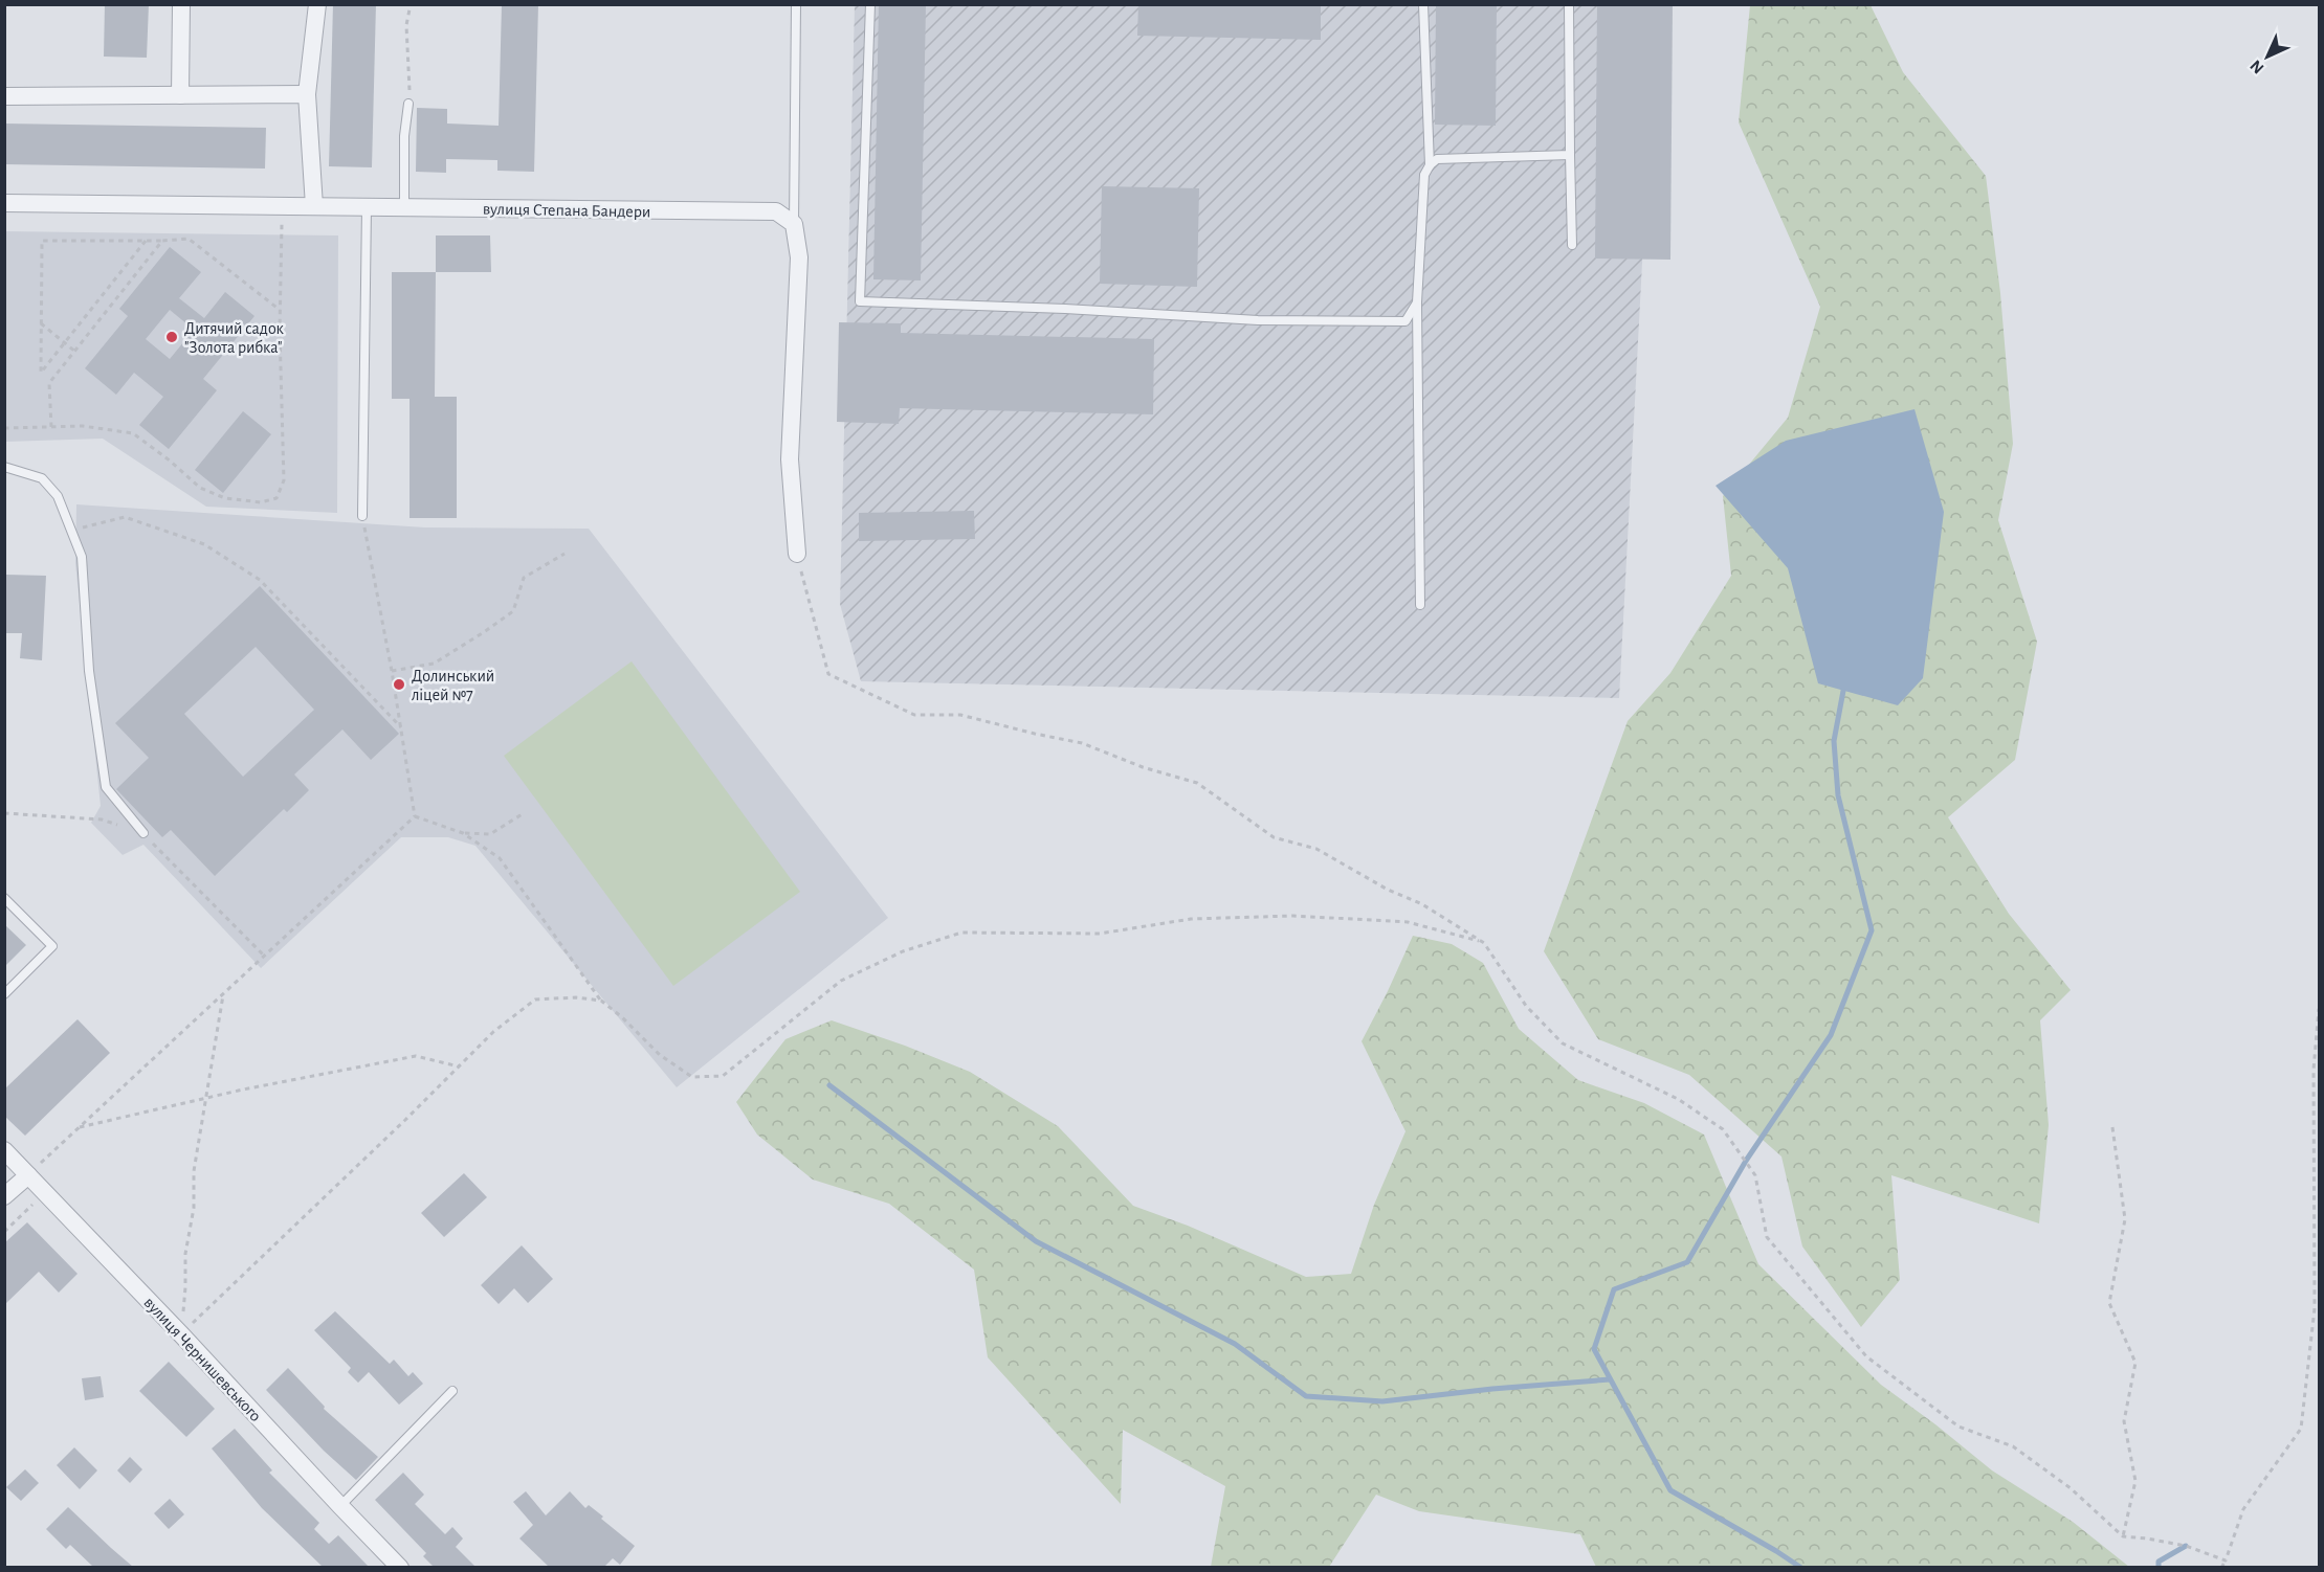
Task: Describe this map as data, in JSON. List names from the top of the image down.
{
  "streets": {
    "street": ["вулиця Степана Бандери", "вулиця Чернишевського"]
  },
  "places": ["Дитячий садок \"Золота рибка\"", "Долинський ліцей №7"],
  "north": "bottom left"
}
